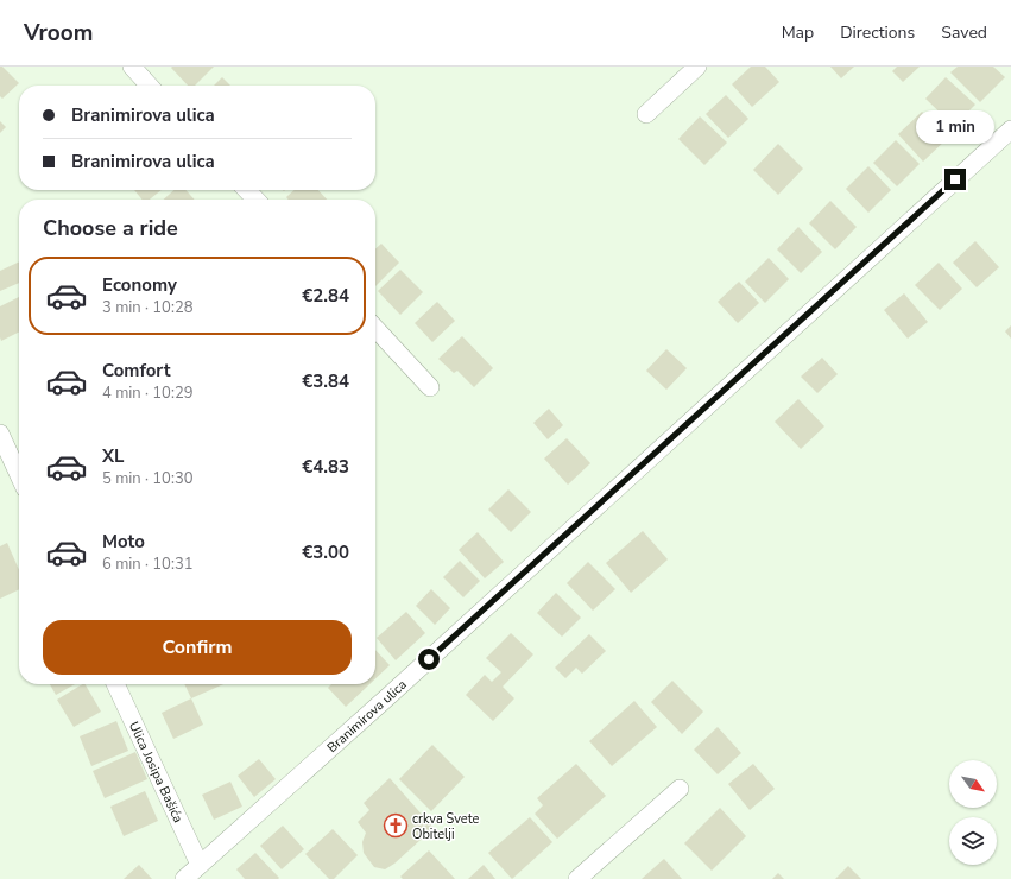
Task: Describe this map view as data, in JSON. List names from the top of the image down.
{
  "streets": {
    "street": ["Branimirova ulica", "Ulica Josipa Bašića"]
  },
  "crossings": [
    ["Branimirova ulica", "Ulica Josipa Bašića"]
  ],
  "places": {
    "church": ["crkva Svete Obitelji"]
  },
  "north": "bottom right",
  "page": {
    "header": "Vroom",
    "nav": ["Map", "Directions", "Saved"],
    "banner": ["Branimirova ulica", "Branimirova ulica"],
    "bubble": "1 min",
    "heading": "Choose a ride",
    "list": [
      {
        "name": "Economy",
        "note": "3 min · 10:28",
        "value": "€2.84"
      },
      {
        "name": "Comfort",
        "note": "4 min · 10:29",
        "value": "€3.84"
      },
      {
        "name": "XL",
        "note": "5 min · 10:30",
        "value": "€4.83"
      },
      {
        "name": "Moto",
        "note": "6 min · 10:31",
        "value": "€3.00"
      }
    ],
    "buttons": "Confirm"
  }
}
